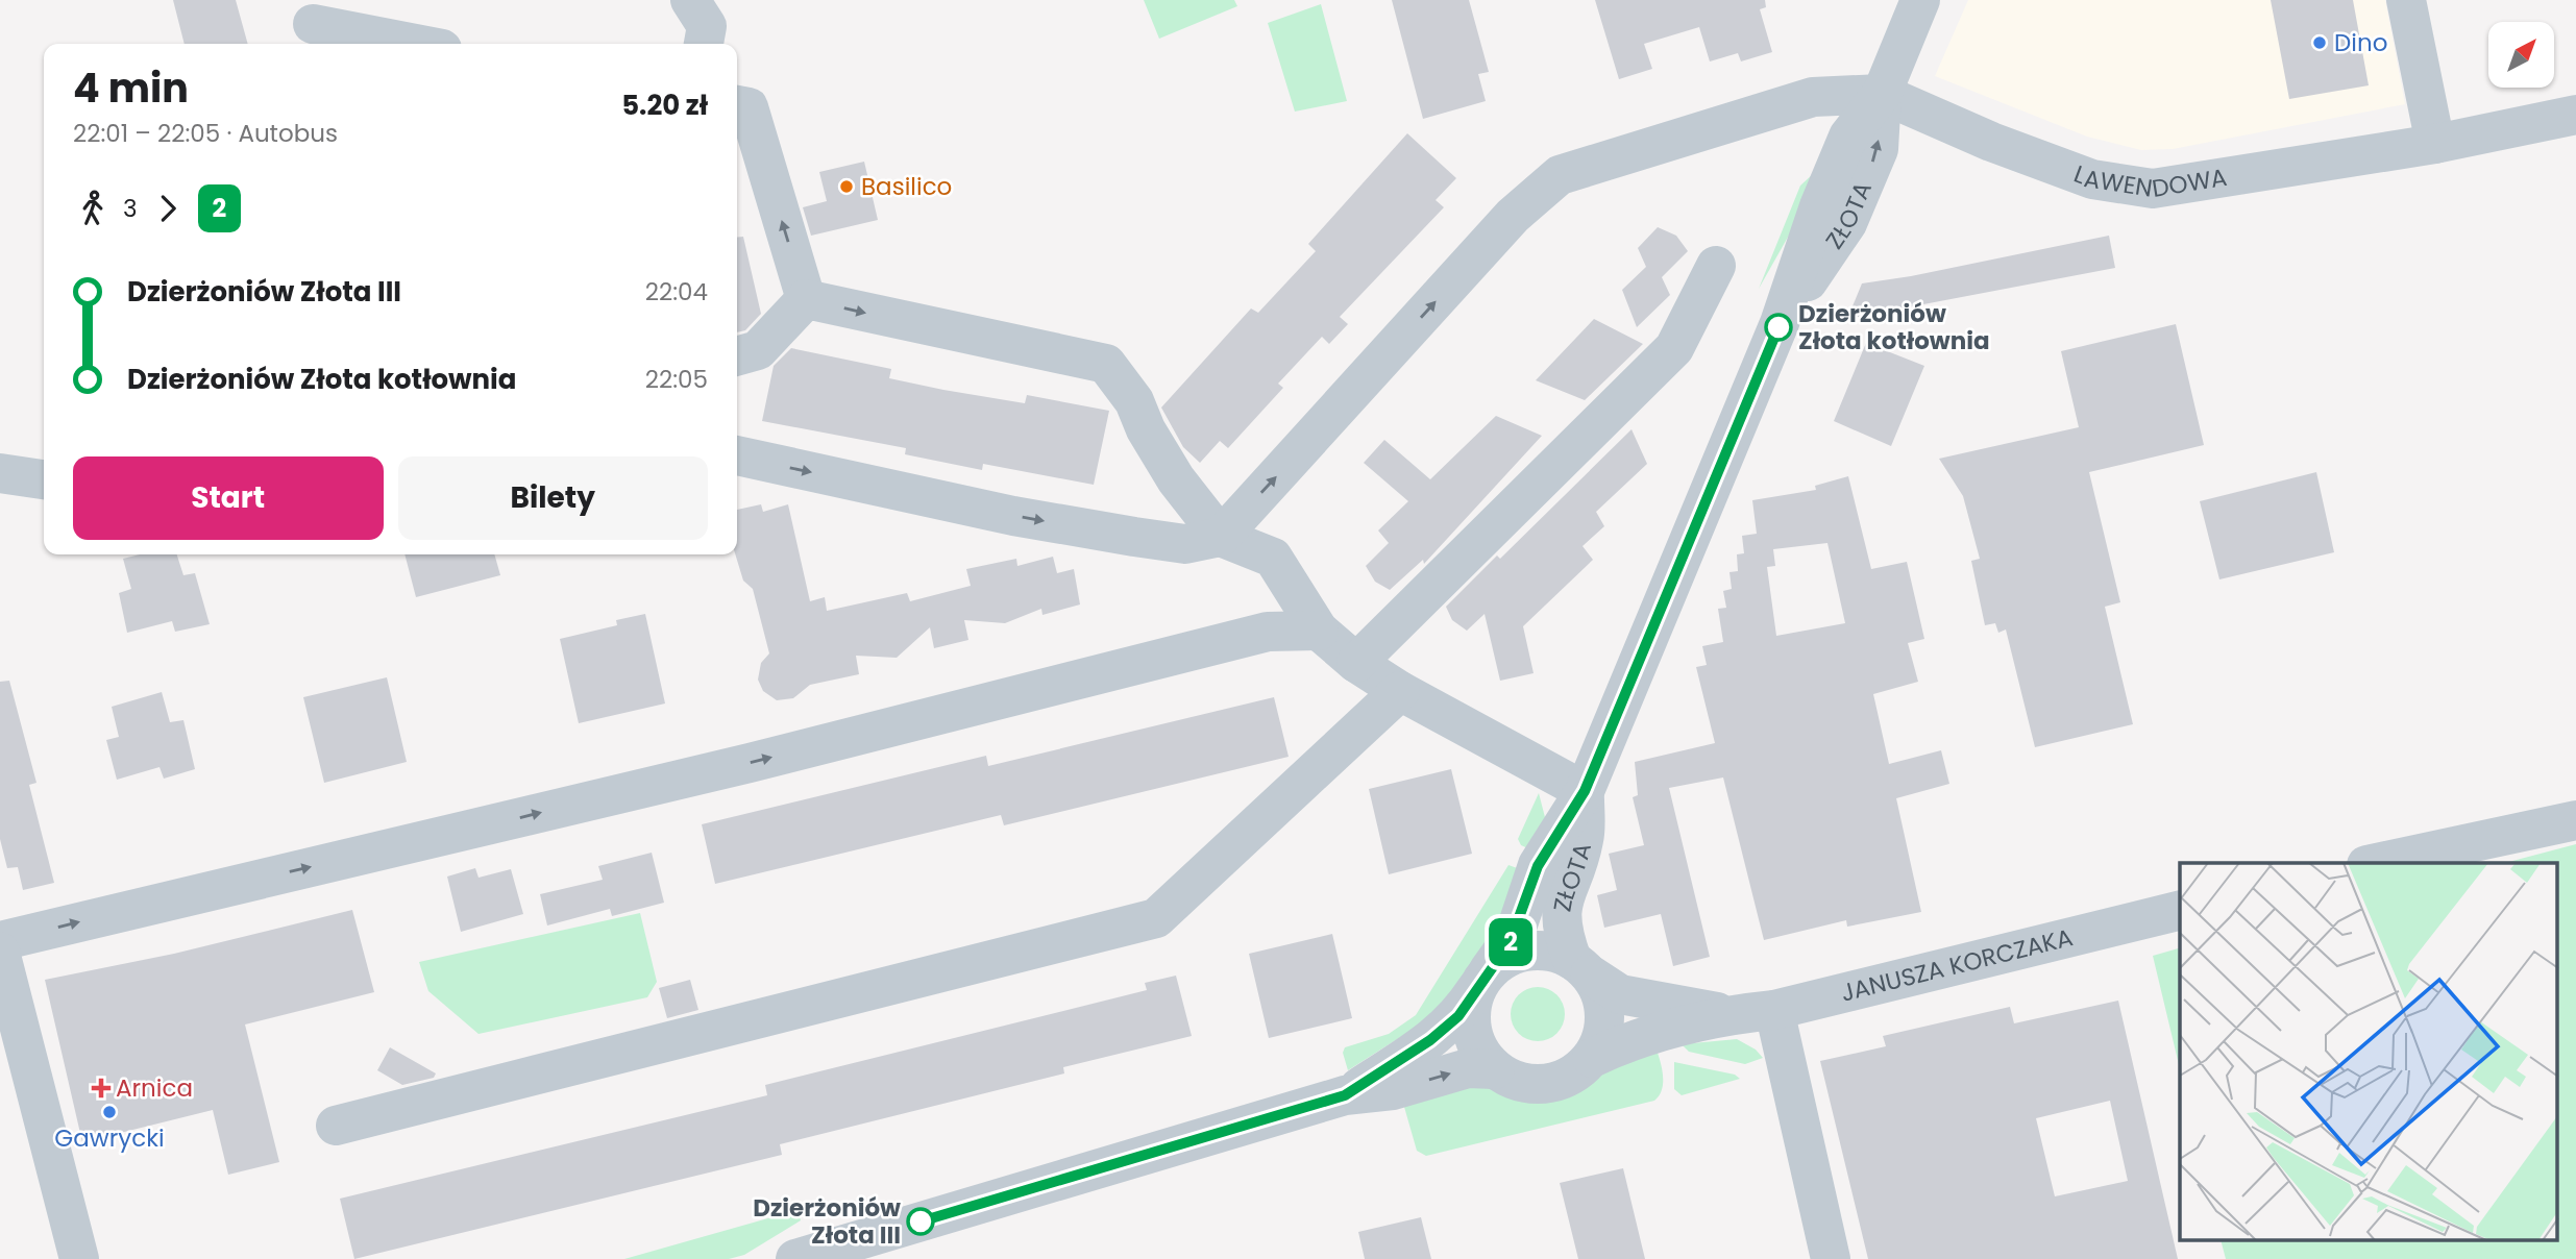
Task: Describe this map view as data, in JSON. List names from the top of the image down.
{
  "streets": {
    "street": ["LAWENDOWA", "ZŁOTA", "JANUSZA KORCZAKA"]
  },
  "crossings": [
    ["LAWENDOWA", "ZŁOTA"],
    ["ZŁOTA", "JANUSZA KORCZAKA"]
  ],
  "places": {
    "other": [
      "Dino",
      "Basilico",
      "Dzierżoniów Złota kotłownia",
      "Gawrycki",
      "Dzierżoniów Złota III"
    ],
    "health": ["Arnica"]
  },
  "lines": ["bus line 2"],
  "north": "top right",
  "page": {
    "on_map": "2",
    "heading": ["4 min", "22:01 – 22:05 · Autobus", "5.20 zł"],
    "legs": ["3", "2"],
    "list": [
      {
        "name": "Dzierżoniów Złota III",
        "value": "22:04"
      },
      {
        "name": "Dzierżoniów Złota kotłownia",
        "value": "22:05"
      }
    ],
    "buttons": ["Start", "Bilety"]
  }
}
